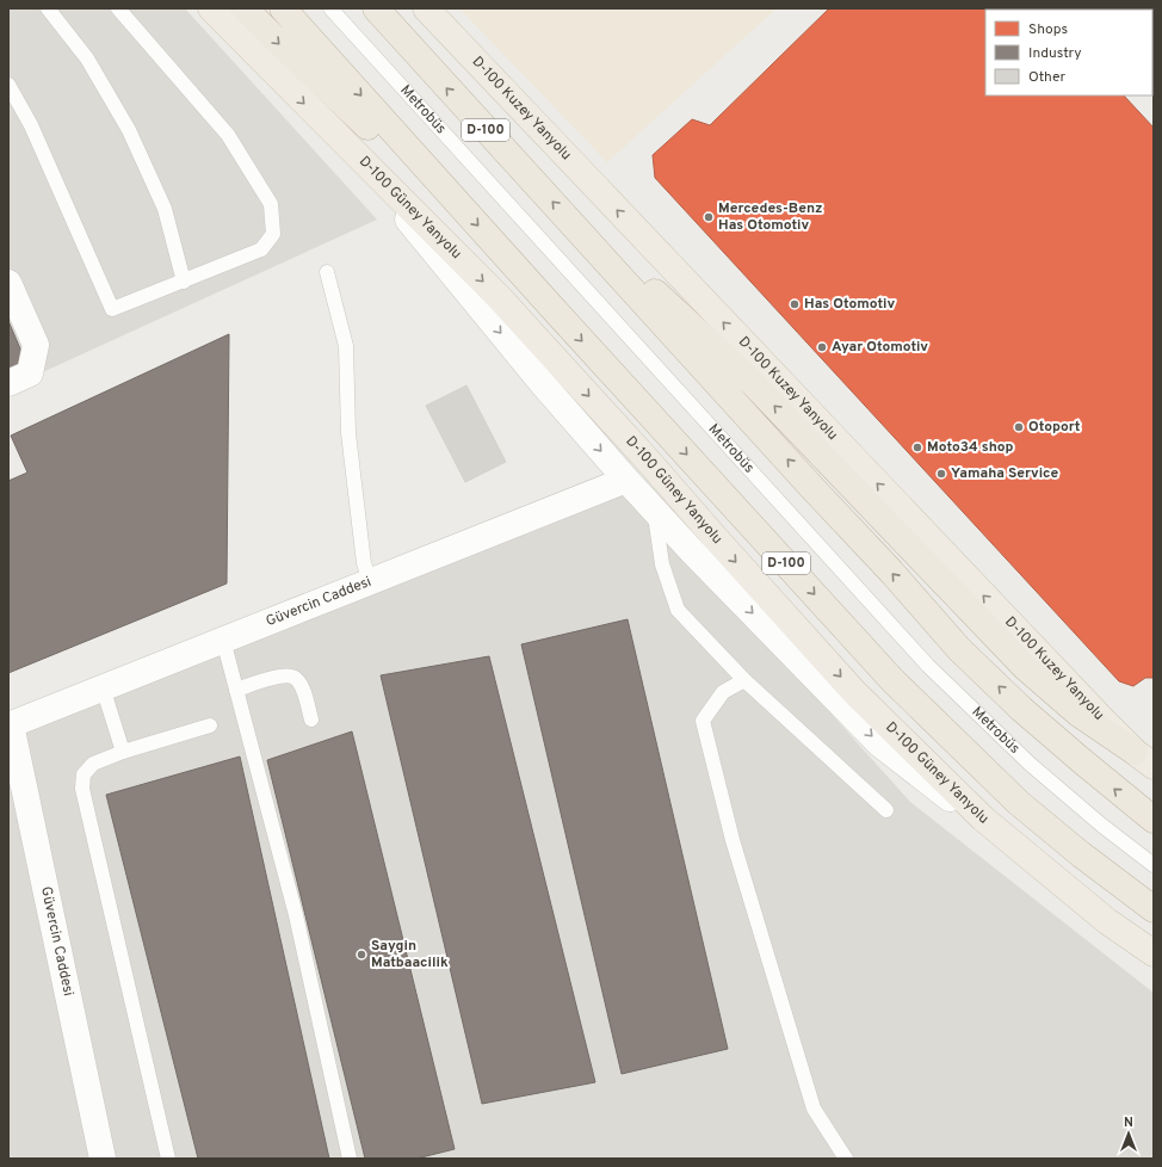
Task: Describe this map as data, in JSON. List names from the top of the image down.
{
  "streets": {
    "highway": ["D-100"],
    "main road": ["D-100 Kuzey Yanyolu", "D-100 Güney Yanyolu"],
    "street": ["Güvercin Caddesi"],
    "lane": ["Metrobüs"]
  },
  "one_way": ["D-100 Kuzey Yanyolu", "D-100 Güney Yanyolu"],
  "places": [
    "Mercedes-Benz Has Otomotiv",
    "Has Otomotiv",
    "Ayar Otomotiv",
    "Otoport",
    "Moto34 shop",
    "Yamaha Service",
    "Saygin Matbaacilik"
  ],
  "legend": ["Shops", "Industry", "Other"],
  "north": "top"
}
